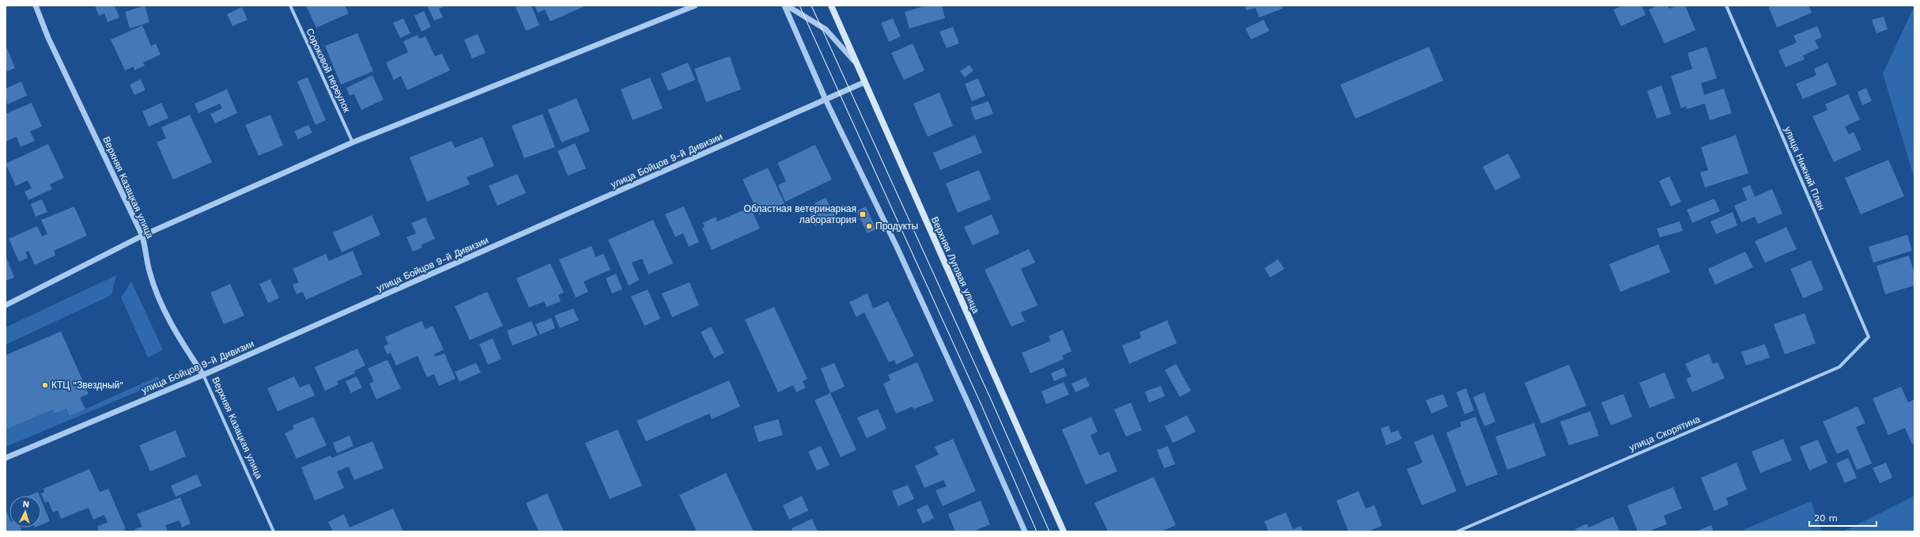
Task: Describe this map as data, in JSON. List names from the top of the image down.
{
  "streets": {
    "main road": ["Верхняя Луговая улица"],
    "street": [
      "Сороковой переулок",
      "улица Бойцов 9-й Дивизии",
      "улица Нижний План",
      "Верхняя Казацкая улица",
      "улица Скорятина"
    ]
  },
  "crossings": [
    ["улица Бойцов 9-й Дивизии", "Верхняя Казацкая улица"],
    ["улица Бойцов 9-й Дивизии", "Верхняя Луговая улица"],
    ["улица Нижний План", "улица Скорятина"]
  ],
  "places": {
    "transit": ["Областная ветеринарная лаборатория"],
    "other": ["Продукты", "КТЦ \"Звездный\""]
  },
  "scale_bar": "20 m",
  "north": "top"
}
